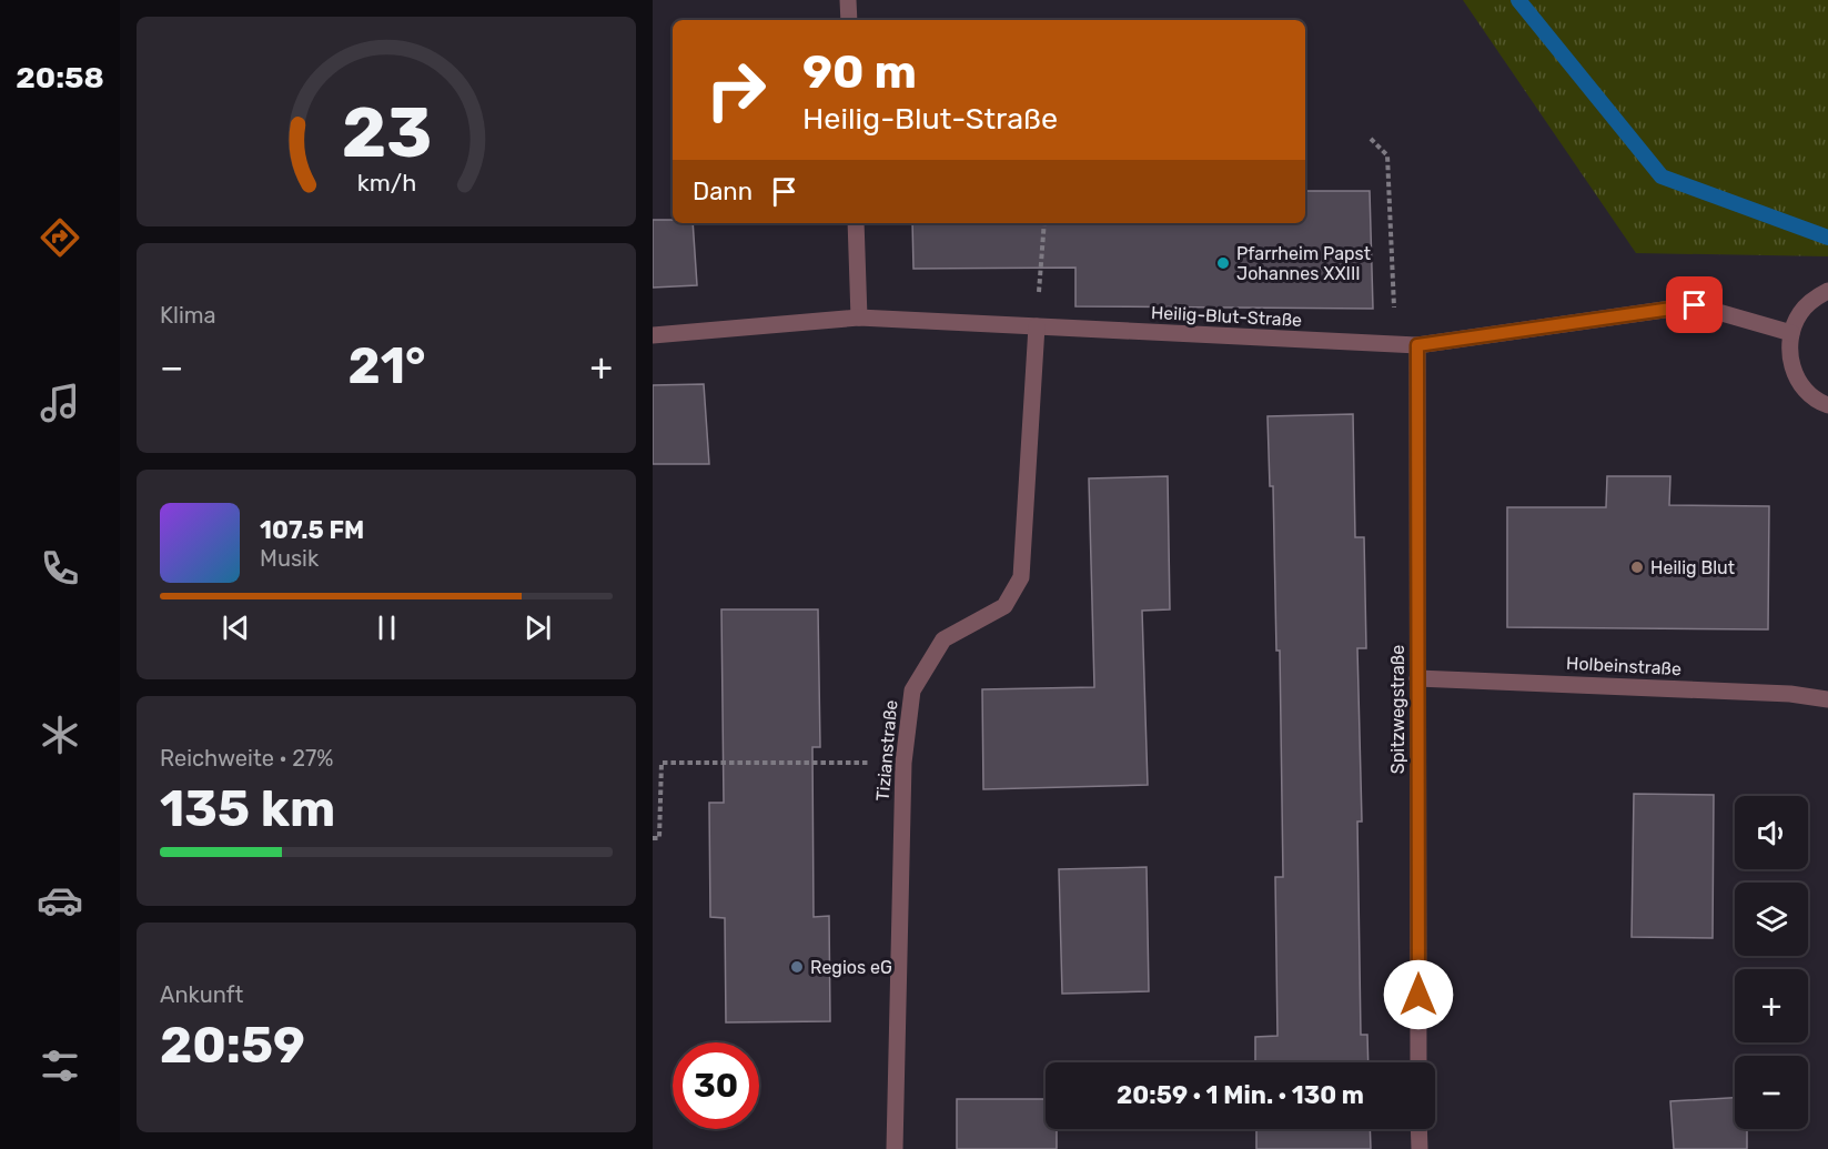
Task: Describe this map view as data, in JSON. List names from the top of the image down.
{
  "streets": {
    "street": [
      "Heilig-Blut-Straße",
      "Holbeinstraße",
      "Spitzwegstraße",
      "Tizianstraße"
    ]
  },
  "crossings": [
    ["Heilig-Blut-Straße", "Spitzwegstraße"],
    ["Heilig-Blut-Straße", "Tizianstraße"],
    ["Holbeinstraße", "Spitzwegstraße"]
  ],
  "places": ["Pfarrheim Papst Johannes XXIII", "Heilig Blut", "Regios eG"],
  "page": {
    "tabs": "20:58",
    "turn": ["90 m", "Heilig-Blut-Straße"],
    "then": "Dann",
    "tile": [
      "Klima",
      ["Reichweite · 27%", "135 km"],
      ["Ankunft", "20:59"]
    ],
    "heat": ["−", "21°", "+"],
    "song": ["107.5 FM", "Musik"],
    "map_buttons": ["+", "−"],
    "limit": "30",
    "trip": "20:59 · 1 Min. · 130 m",
    "gauge": ["23", "km/h"]
  }
}
